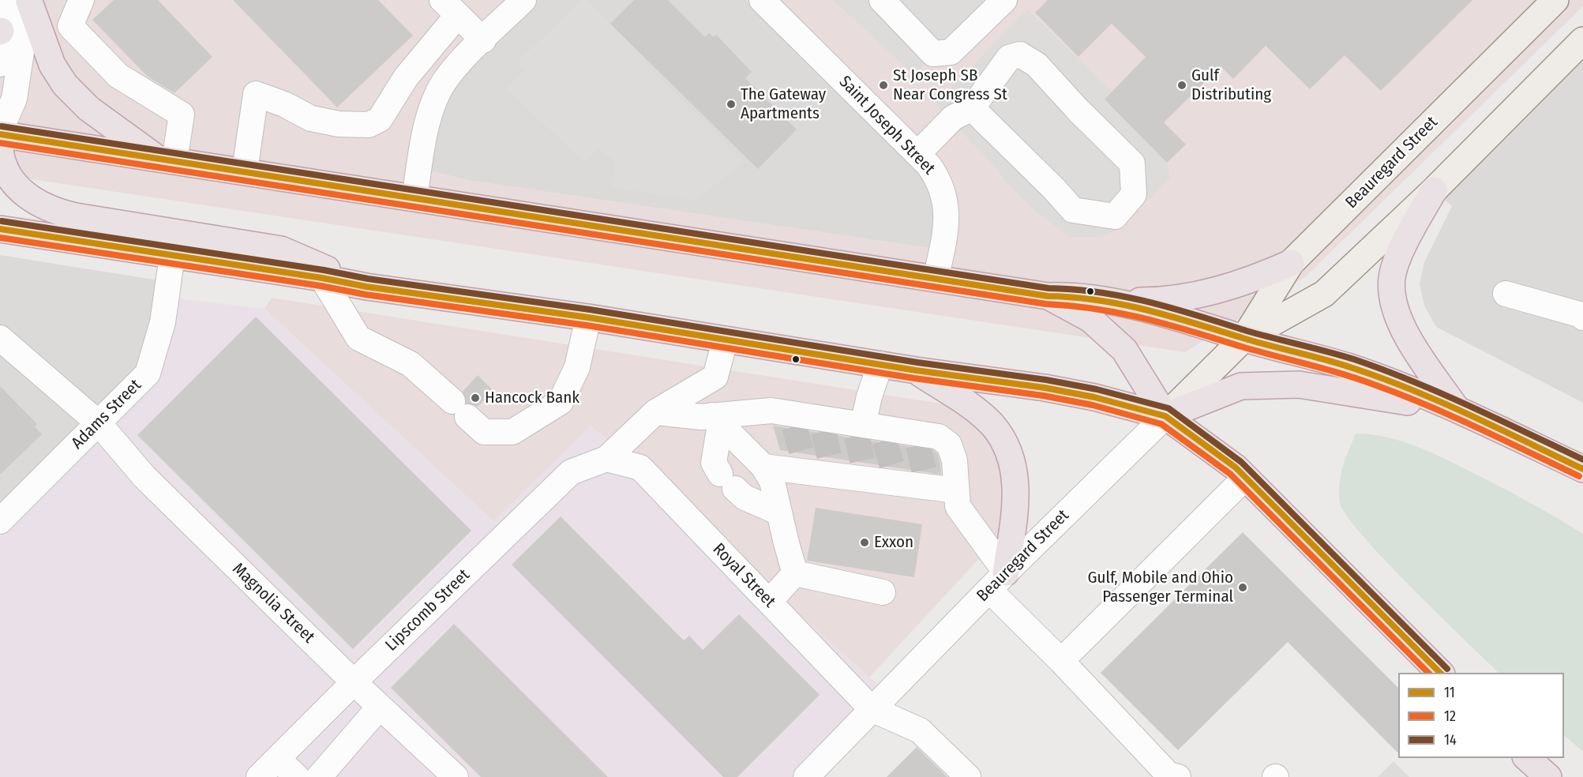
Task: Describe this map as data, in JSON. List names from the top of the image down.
{
  "streets": {
    "main road": ["Beauregard Street"],
    "street": [
      "Saint Joseph Street",
      "Adams Street",
      "Royal Street",
      "Magnolia Street",
      "Lipscomb Street"
    ]
  },
  "crossings": [
    ["Beauregard Street", "Royal Street"],
    ["Adams Street", "Magnolia Street"],
    ["Royal Street", "Lipscomb Street"],
    ["Magnolia Street", "Lipscomb Street"]
  ],
  "places": [
    "St Joseph SB Near Congress St",
    "Gulf Distributing",
    "The Gateway Apartments",
    "Hancock Bank",
    "Exxon",
    "Gulf, Mobile and Ohio Passenger Terminal"
  ],
  "lines": ["transit line 14", "transit line 11", "transit line 12"],
  "legend": ["11", "12", "14"]
}
